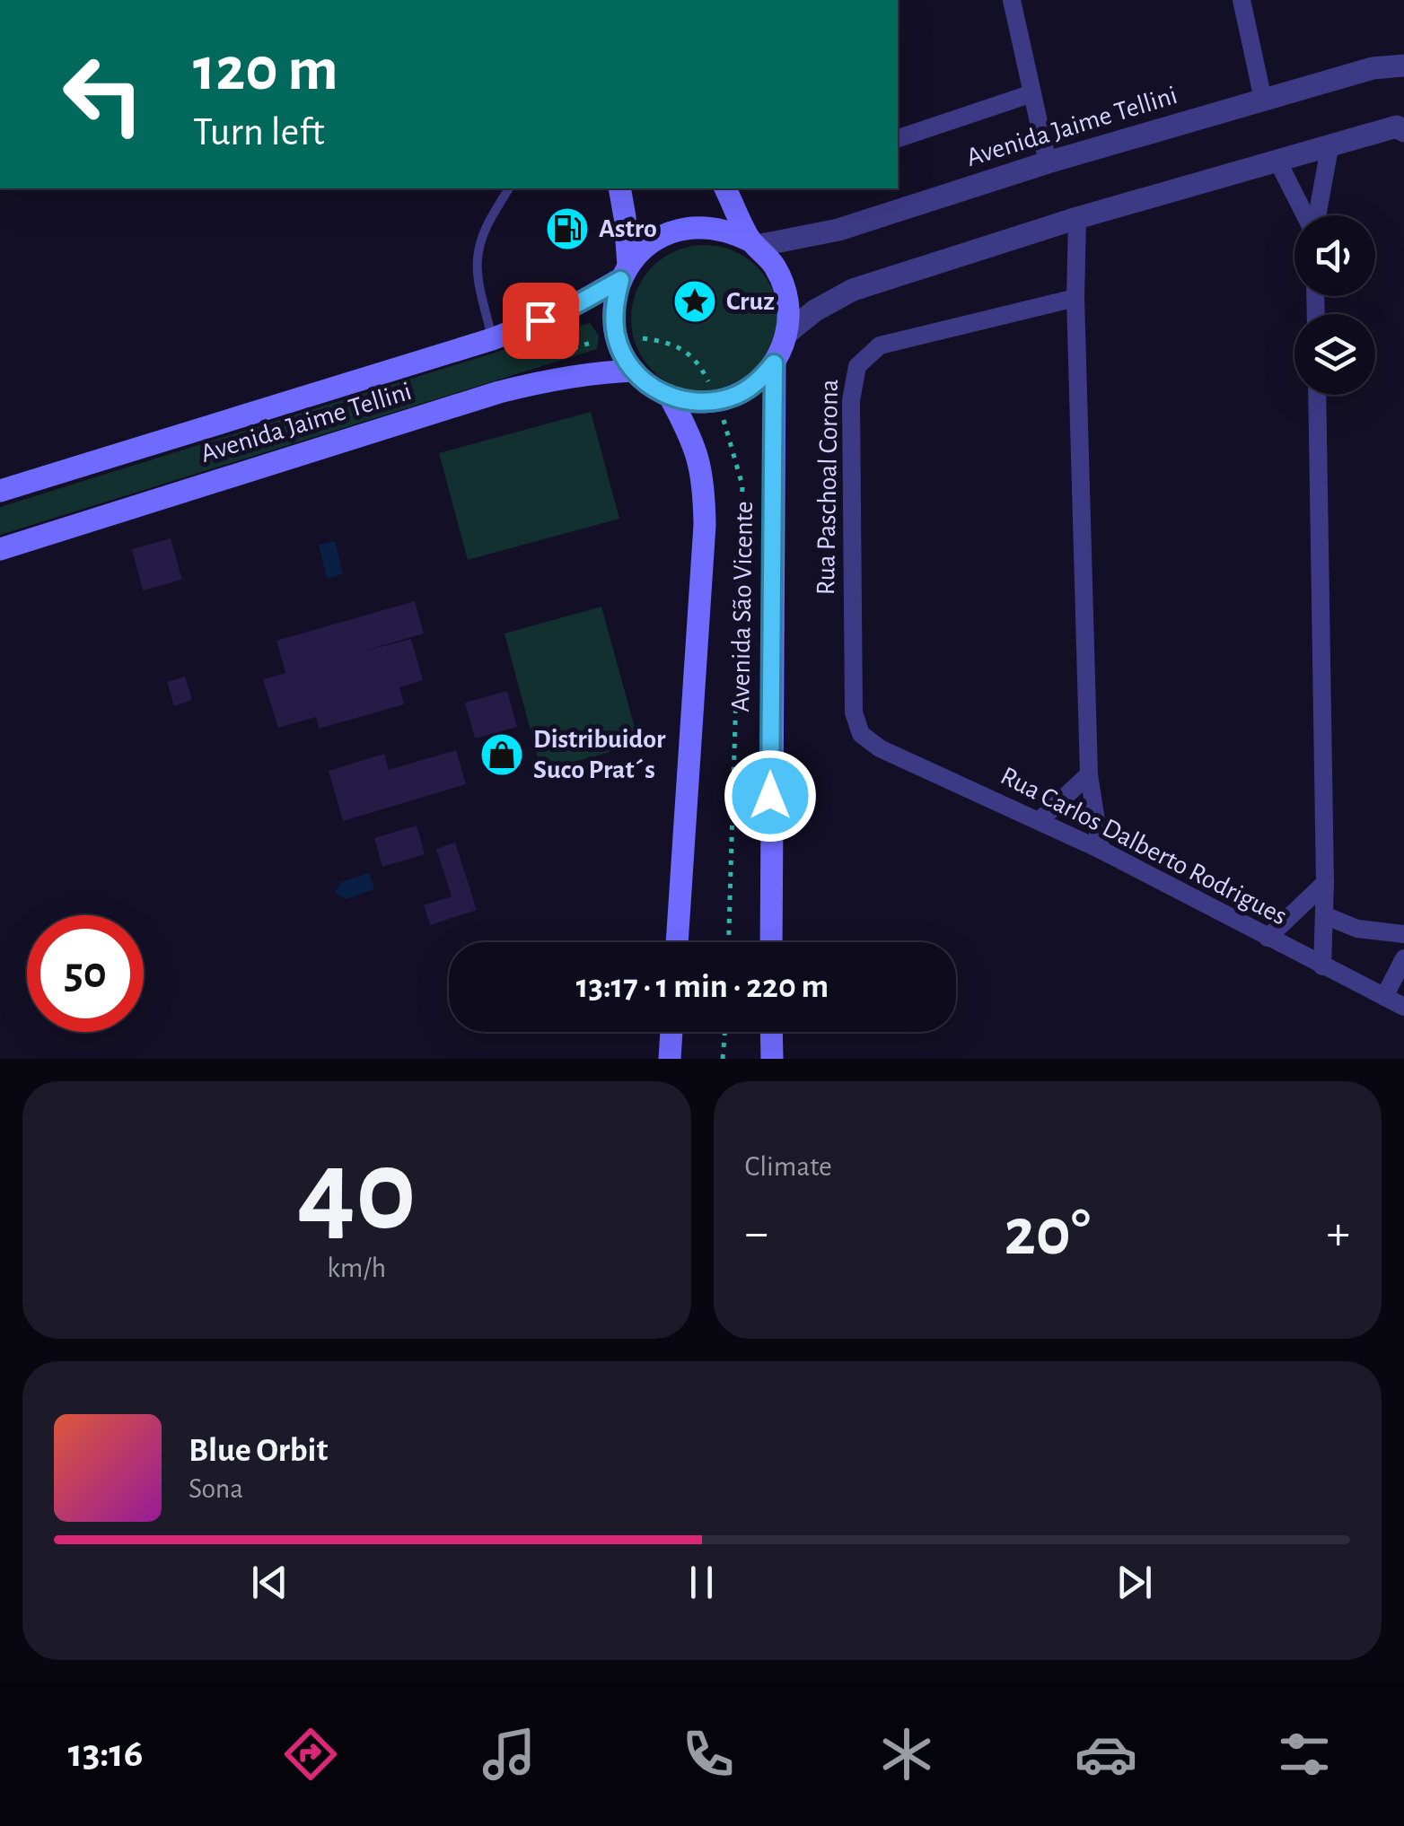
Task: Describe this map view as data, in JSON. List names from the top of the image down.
{
  "streets": {
    "main road": ["Avenida Jaime Tellini", "Avenida São Vicente"],
    "street": ["Rua Paschoal Corona", "Rua Carlos Dalberto Rodrigues"]
  },
  "crossings": [
    ["Rua Paschoal Corona", "Rua Carlos Dalberto Rodrigues"]
  ],
  "places": {
    "fuel station": ["Astro"],
    "place": ["Cruz"],
    "shop": ["Distribuidor Suco Prat´s"]
  },
  "page": {
    "turn": ["120 m", "Turn left"],
    "limit": "50",
    "trip": "13:17 · 1 min · 220 m",
    "tile": [
      ["40", "km/h"],
      "Climate"
    ],
    "heat": ["−", "20°", "+"],
    "song": ["Blue Orbit", "Sona"],
    "tabs": "13:16"
  }
}
